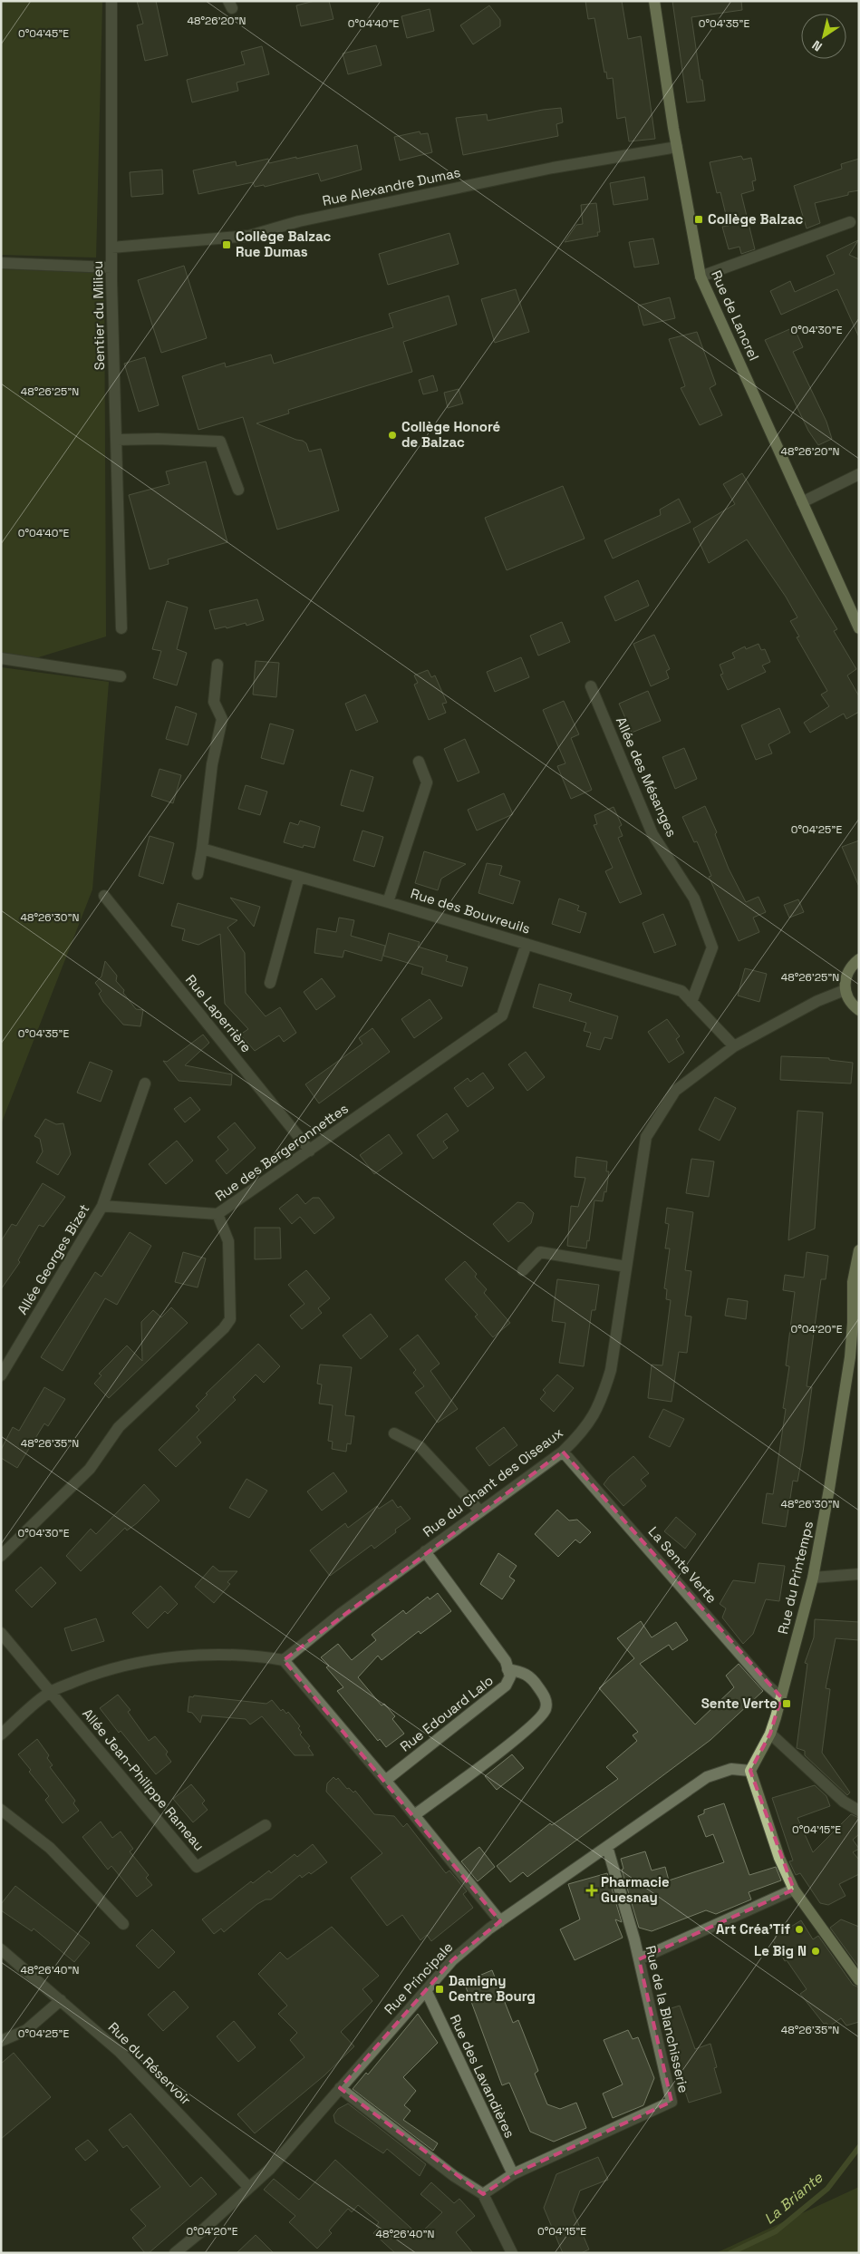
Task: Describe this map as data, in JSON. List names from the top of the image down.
{
  "streets": {
    "main road": ["Rue de Lancrel", "Rue du Printemps"],
    "street": [
      "Rue Alexandre Dumas",
      "Sentier du Milieu",
      "Allée des Mésanges",
      "Rue des Bouvreuils",
      "Rue Laperrière",
      "Rue des Bergeronnettes",
      "Allée Georges Bizet",
      "Rue du Chant des Oiseaux",
      "La Sente Verte",
      "Rue Edouard Lalo",
      "Allée Jean-Philippe Rameau",
      "Rue Principale",
      "Rue de la Blanchisserie",
      "Rue du Réservoir",
      "Rue des Lavandières"
    ]
  },
  "crossings": [
    ["Rue Alexandre Dumas", "Sentier du Milieu"],
    ["Rue Alexandre Dumas", "Rue de Lancrel"],
    ["Allée des Mésanges", "Rue des Bouvreuils"],
    ["Rue des Bouvreuils", "Rue des Bergeronnettes"],
    ["Rue des Bouvreuils", "Rue du Chant des Oiseaux"],
    ["Rue Laperrière", "Rue des Bergeronnettes"],
    ["Rue des Bergeronnettes", "Allée Georges Bizet"],
    ["Rue du Chant des Oiseaux", "La Sente Verte"],
    ["Rue du Chant des Oiseaux", "Rue Edouard Lalo"],
    ["La Sente Verte", "Rue du Printemps"],
    ["Rue du Printemps", "Rue Principale"],
    ["Rue Principale", "Rue de la Blanchisserie"],
    ["Rue Principale", "Rue du Réservoir"],
    ["Rue Principale", "Rue des Lavandières"],
    ["Rue de la Blanchisserie", "Rue des Lavandières"]
  ],
  "water": ["La Briante"],
  "places": {
    "transit": [
      "Collège Balzac",
      "Collège Balzac Rue Dumas",
      "Sente Verte",
      "Damigny Centre Bourg"
    ],
    "other": ["Collège Honoré de Balzac", "Art Créa'Tif", "Le Big N"],
    "health": ["Pharmacie Guesnay"]
  },
  "north": "bottom left",
  "coordinates": [
    "48°26'20\"N",
    "0°04'40\"E",
    "0°04'35\"E",
    "0°04'45\"E",
    "0°04'30\"E",
    "48°26'25\"N",
    "0°04'25\"E",
    "48°26'30\"N",
    "0°04'20\"E",
    "48°26'35\"N",
    "0°04'15\"E",
    "48°26'40\"N"
  ]
}
